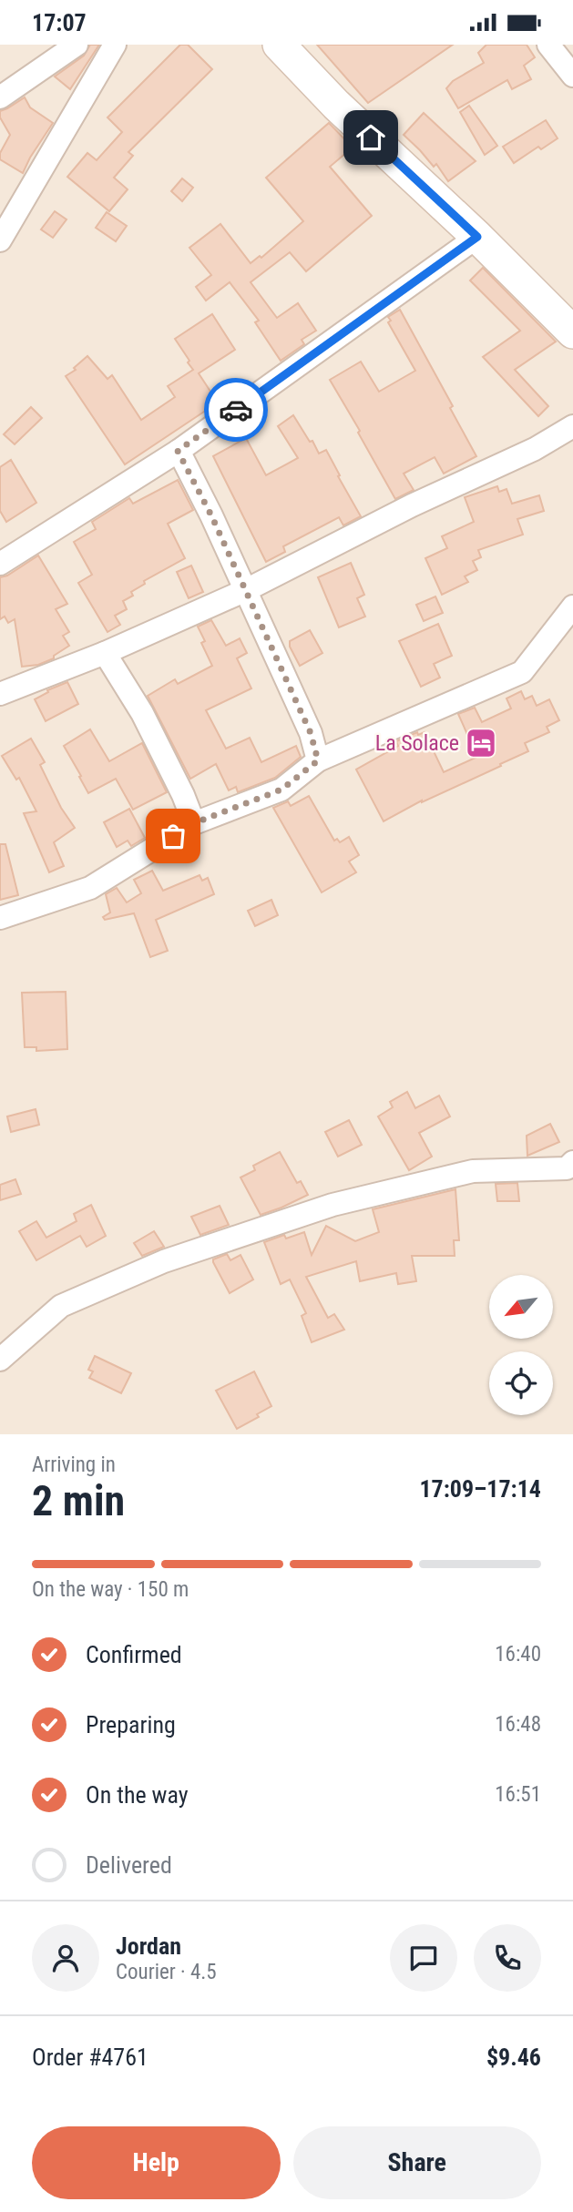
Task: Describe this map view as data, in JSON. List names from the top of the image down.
{
  "places": {
    "hotel": ["La Solace"]
  },
  "north": "bottom left",
  "page": {
    "status": "17:07",
    "heading": ["2 min", "Arriving in", "17:09–17:14"],
    "panel": [
      "Jordan",
      "Courier · 4.5",
      "Order #4761",
      "$9.46"
    ],
    "bar": "On the way · 150 m",
    "list": [
      ["Confirmed", "16:40"],
      ["Preparing", "16:48"],
      ["On the way", "16:51"],
      "Delivered"
    ],
    "buttons": ["Help", "Share"]
  }
}
